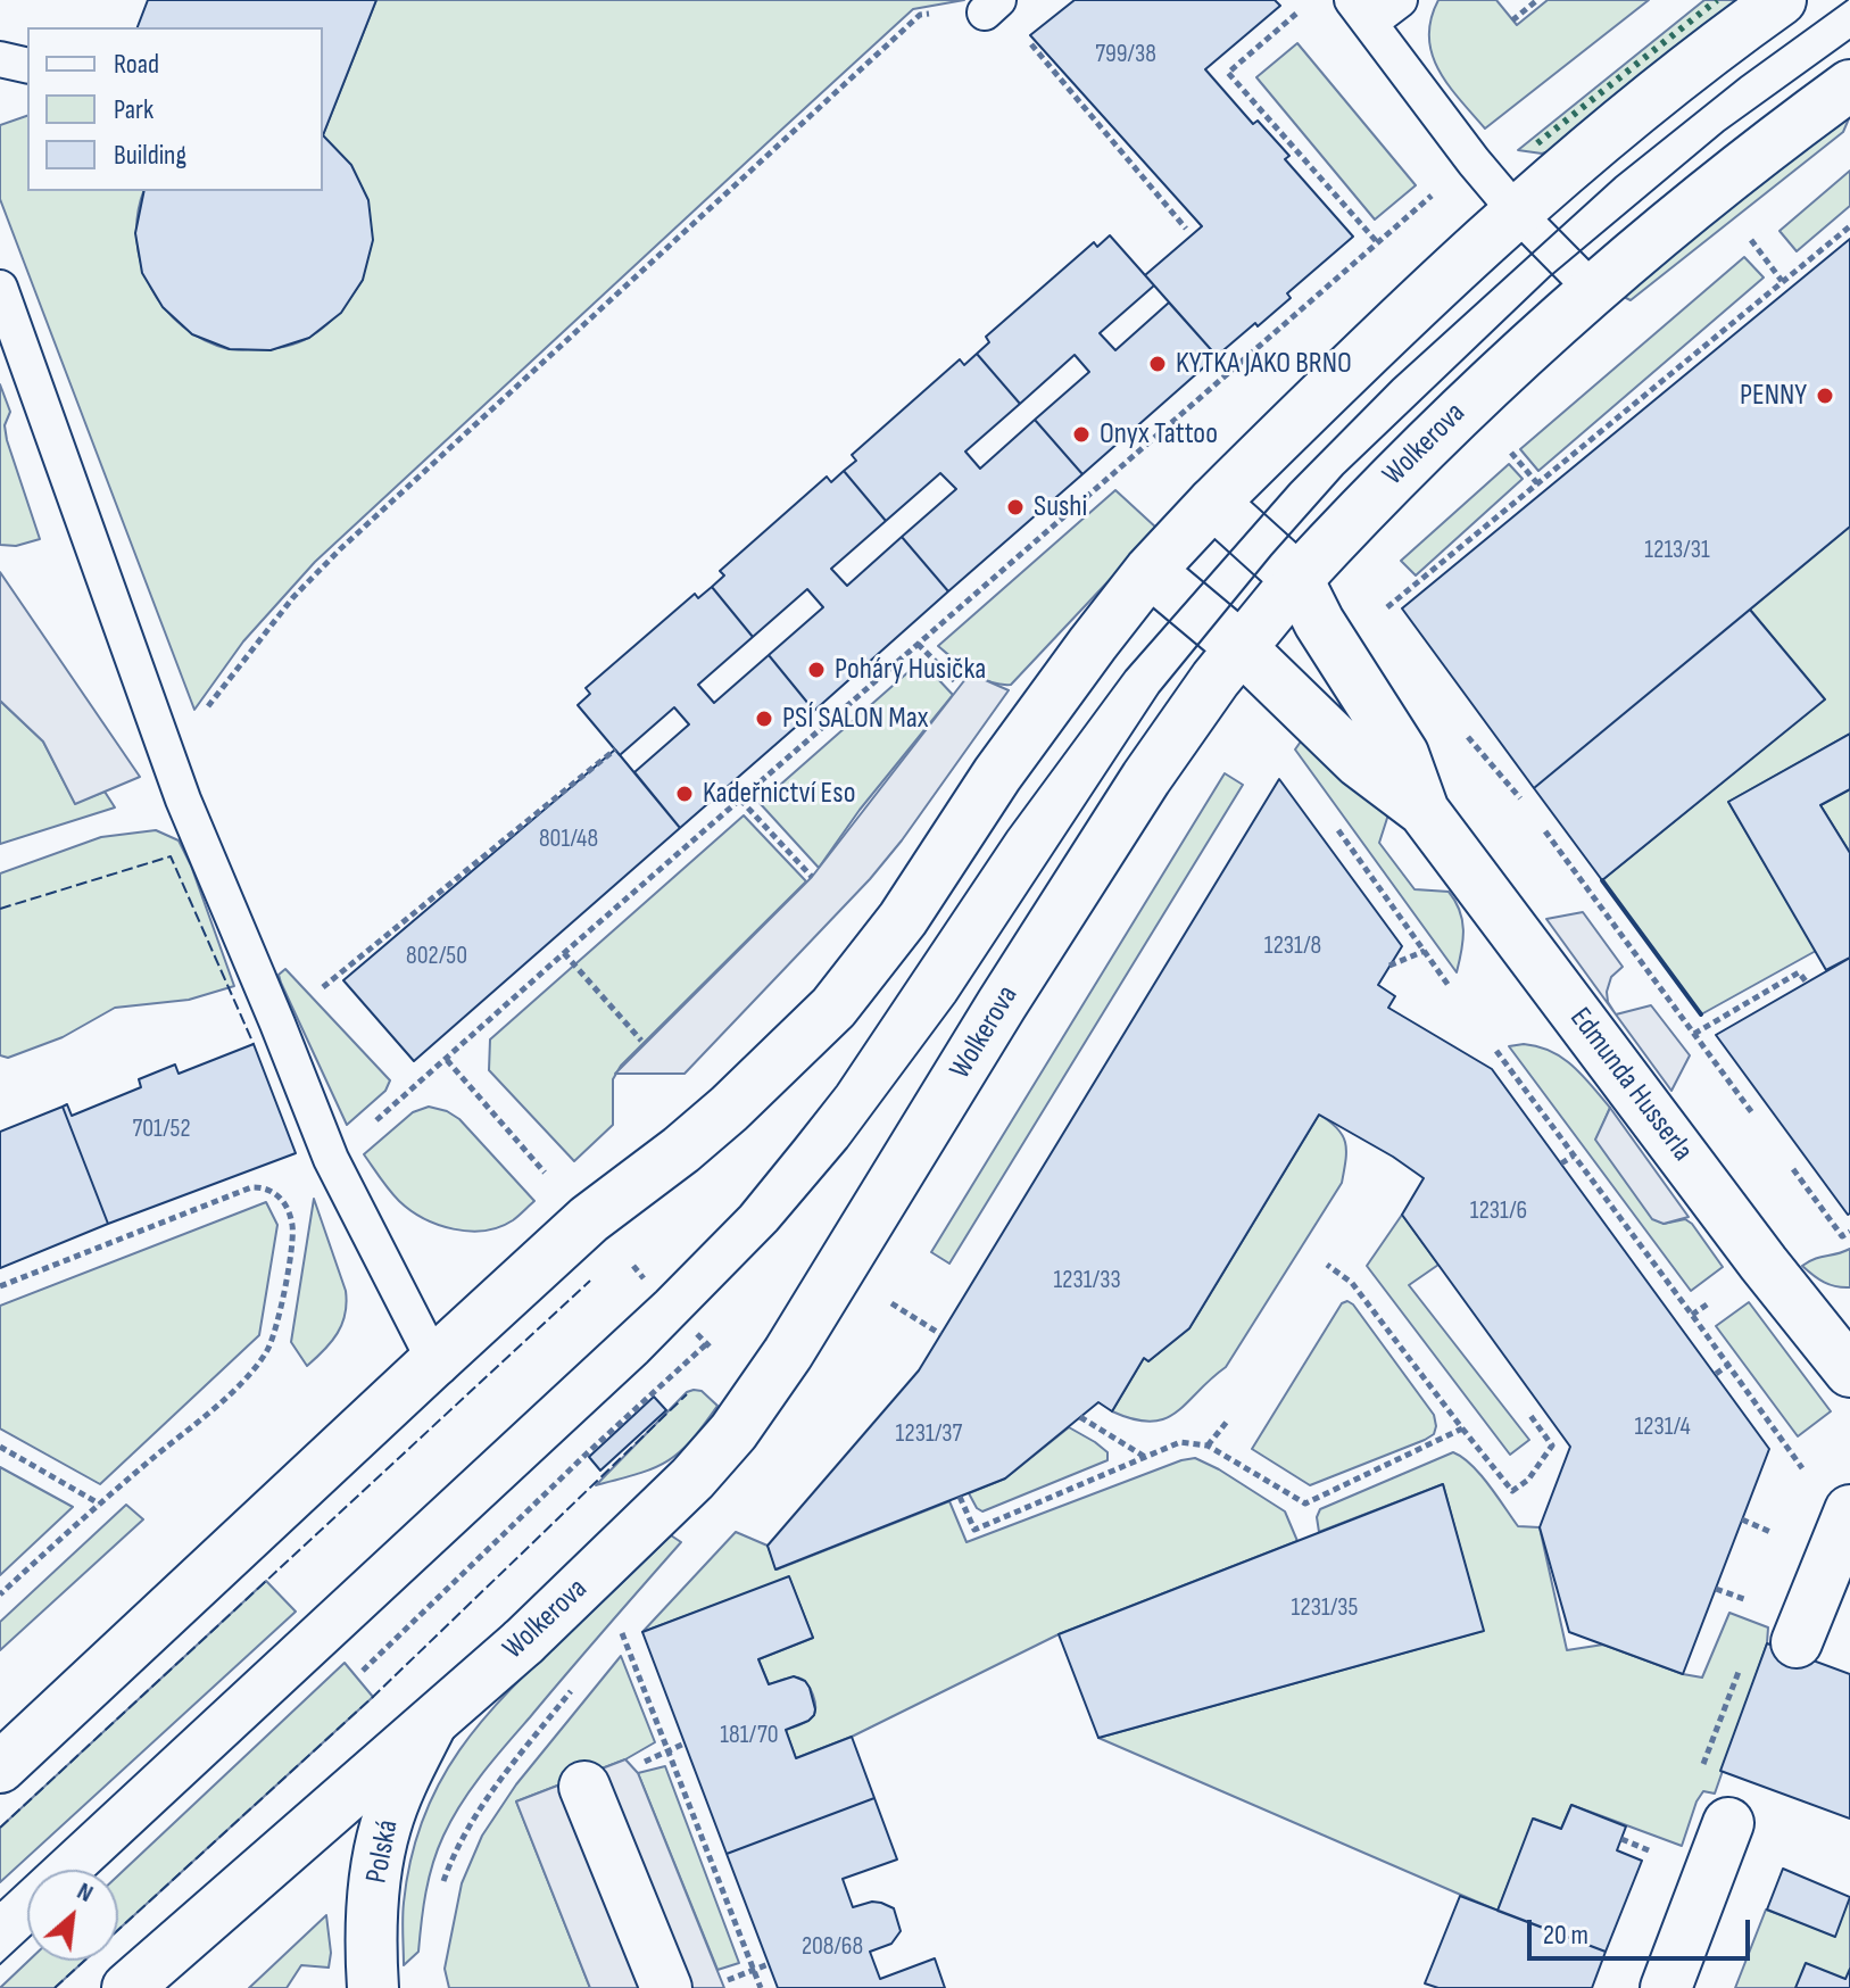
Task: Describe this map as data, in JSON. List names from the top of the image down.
{
  "streets": {
    "street": ["Wolkerova", "Edmunda Husserla", "Polská"]
  },
  "crossings": [
    ["Wolkerova", "Edmunda Husserla"],
    ["Wolkerova", "Polská"]
  ],
  "places": [
    "KYTKA JAKO BRNO",
    "PENNY",
    "Onyx Tattoo",
    "Sushi",
    "Poháry Husička",
    "PSÍ SALON Max",
    "Kadeřnictví Eso"
  ],
  "house_numbers": [
    "799/38",
    "1213/31",
    "801/48",
    "1231/8",
    "802/50",
    "701/52",
    "1231/6",
    "1231/33",
    "1231/4",
    "1231/37",
    "1231/35",
    "181/70",
    "208/68"
  ],
  "legend": ["Road", "Park", "Building"],
  "scale_bar": "20 m",
  "north": "top right"
}
